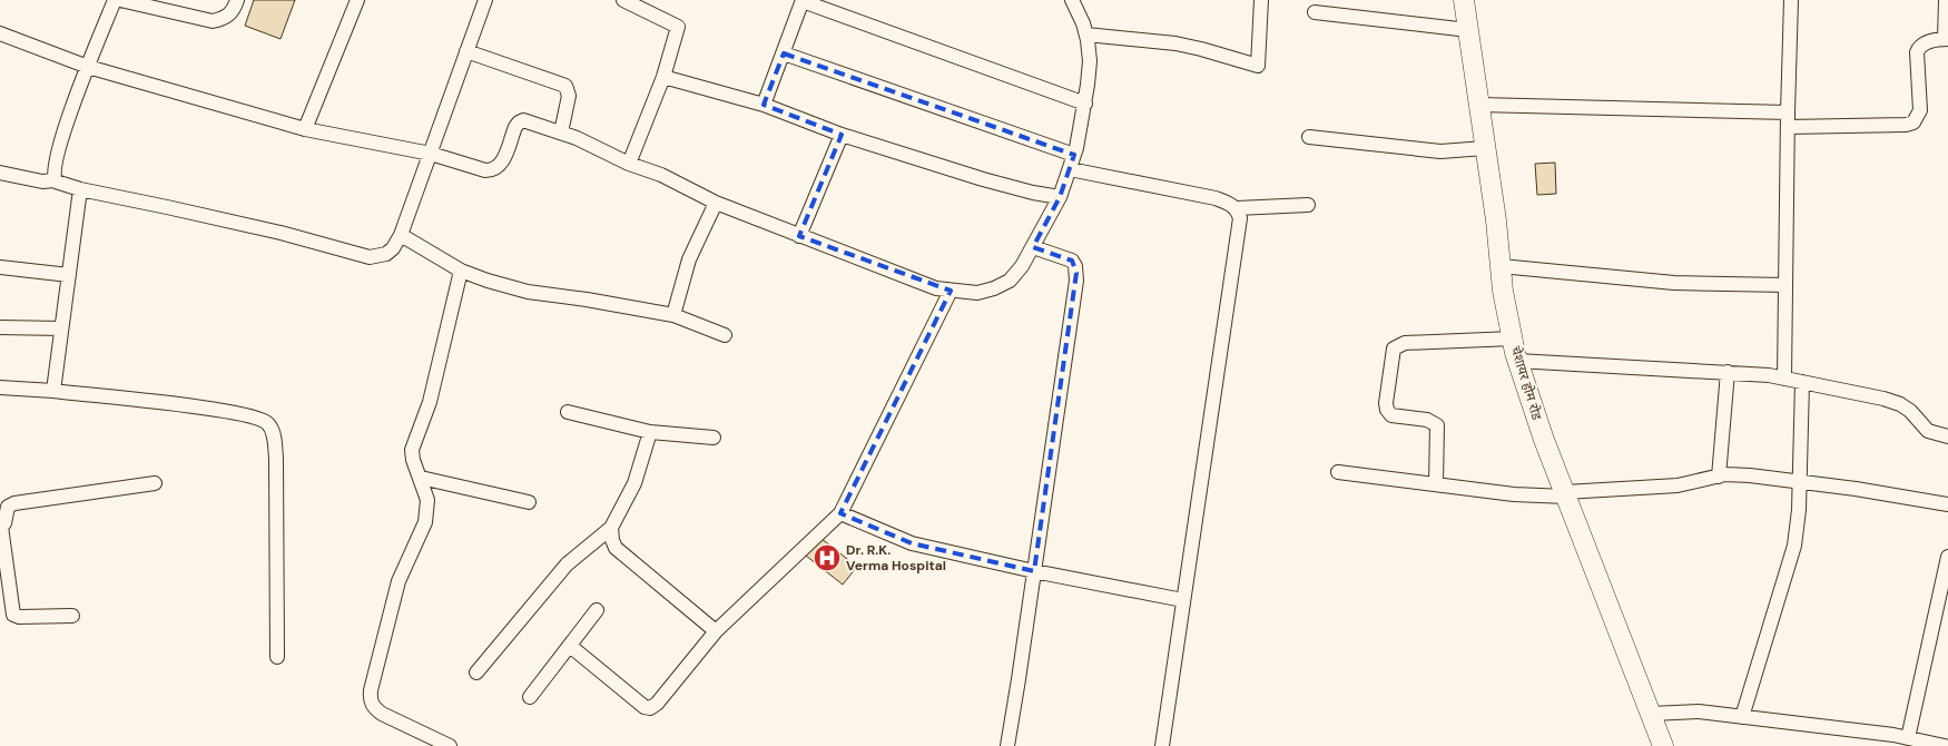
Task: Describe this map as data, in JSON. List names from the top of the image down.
{
  "streets": {
    "street": ["चेशायर होम रोड"]
  },
  "places": {
    "hospital": ["Dr. R.K. Verma Hospital"]
  }
}
